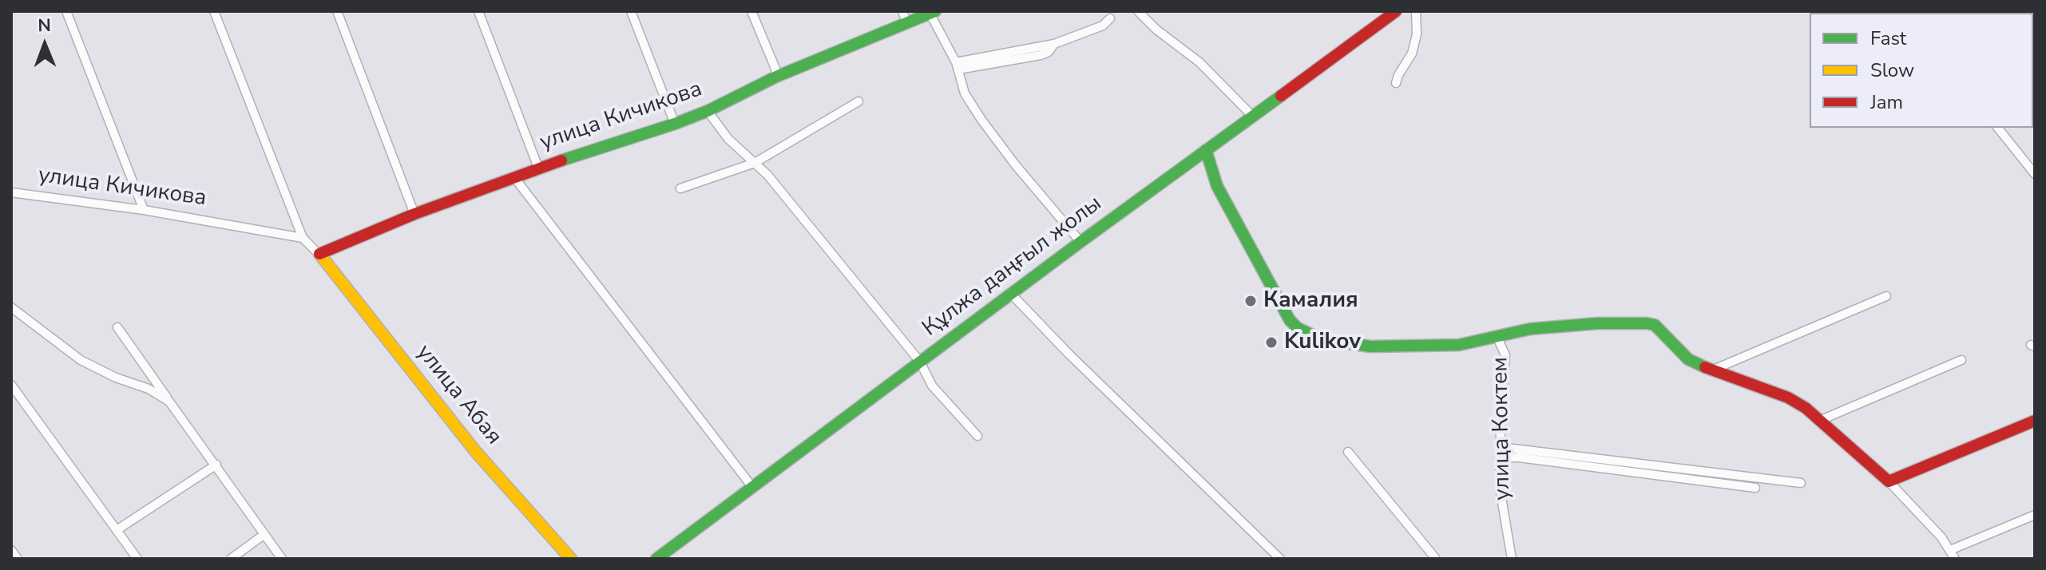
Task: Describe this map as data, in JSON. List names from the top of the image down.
{
  "streets": {
    "street": [
      "улица Кичикова",
      "Құлжа даңғыл жолы",
      "улица Абая",
      "улица Коктем"
    ]
  },
  "crossings": [
    ["улица Кичикова", "улица Абая"]
  ],
  "places": ["Камалия", "Kulikov"],
  "legend": ["Fast", "Slow", "Jam"],
  "north": "top"
}
